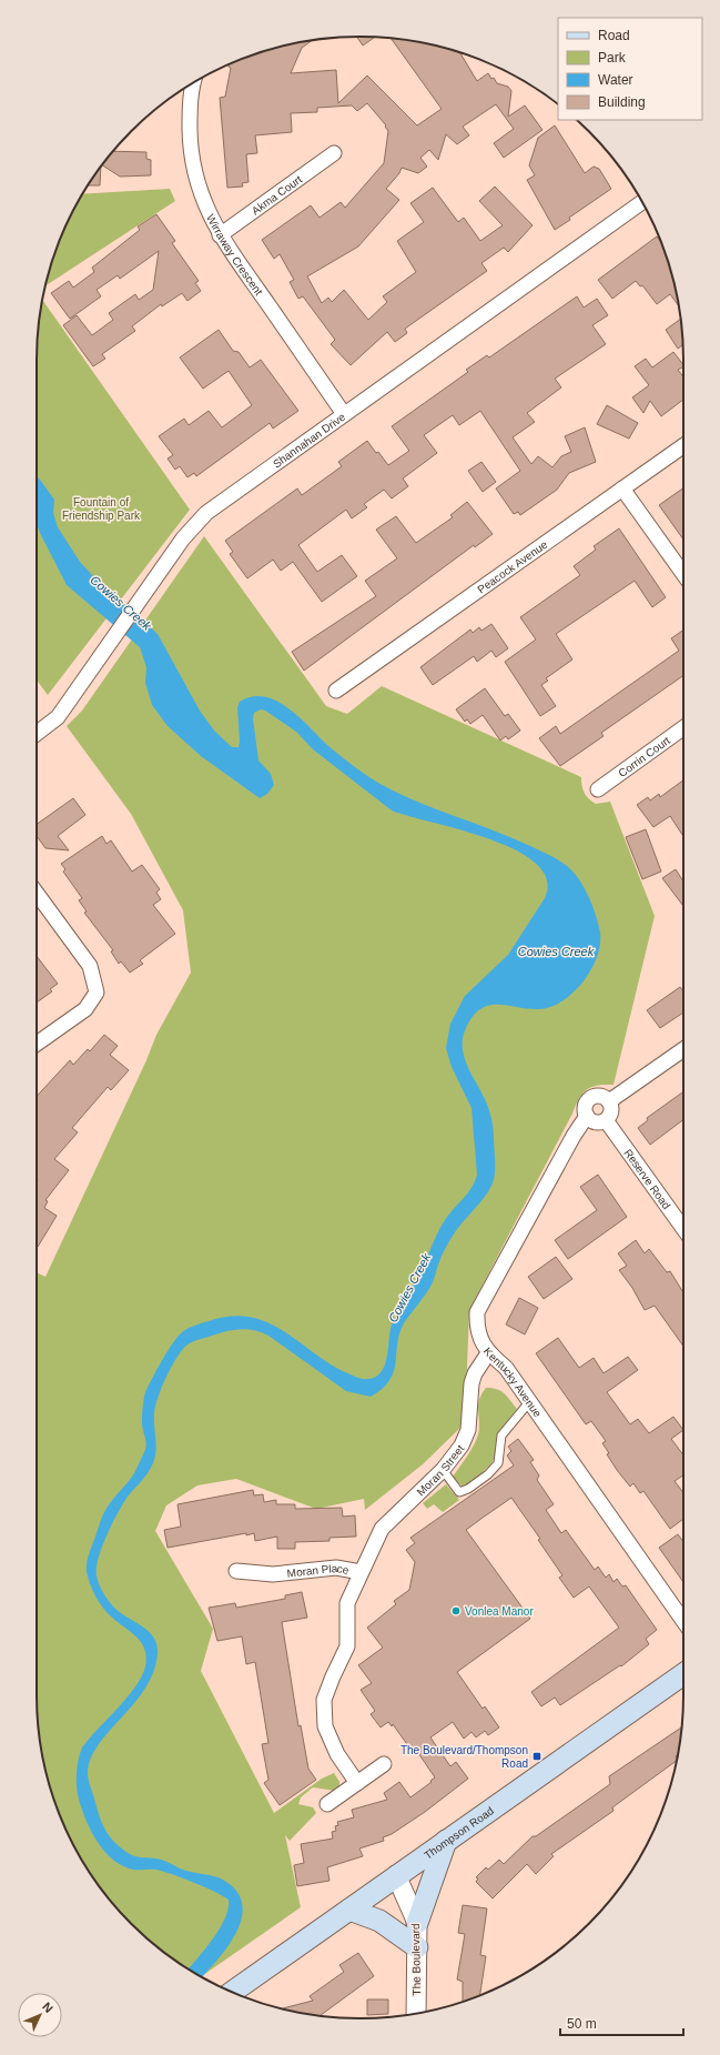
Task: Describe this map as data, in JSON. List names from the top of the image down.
{
  "streets": {
    "main road": ["Thompson Road"],
    "street": [
      "Akma Court",
      "Wirraway Crescent",
      "Shannahan Drive",
      "Peacock Avenue",
      "Corrin Court",
      "Reserve Road",
      "Kentucky Avenue",
      "Moran Street",
      "Moran Place",
      "The Boulevard"
    ]
  },
  "crossings": [
    ["Akma Court", "Wirraway Crescent"],
    ["Wirraway Crescent", "Shannahan Drive"],
    ["Reserve Road", "Kentucky Avenue"],
    ["Kentucky Avenue", "Moran Street"],
    ["Moran Street", "Moran Place"],
    ["Thompson Road", "The Boulevard"]
  ],
  "water": ["Cowies Creek"],
  "parks": ["Fountain of Friendship Park"],
  "places": {
    "other": ["Vonlea Manor"],
    "transit": ["The Boulevard/Thompson Road"]
  },
  "legend": [
    "Road",
    "Park",
    "Water",
    "Building"
  ],
  "scale_bar": "50 m",
  "north": "top right"
}
